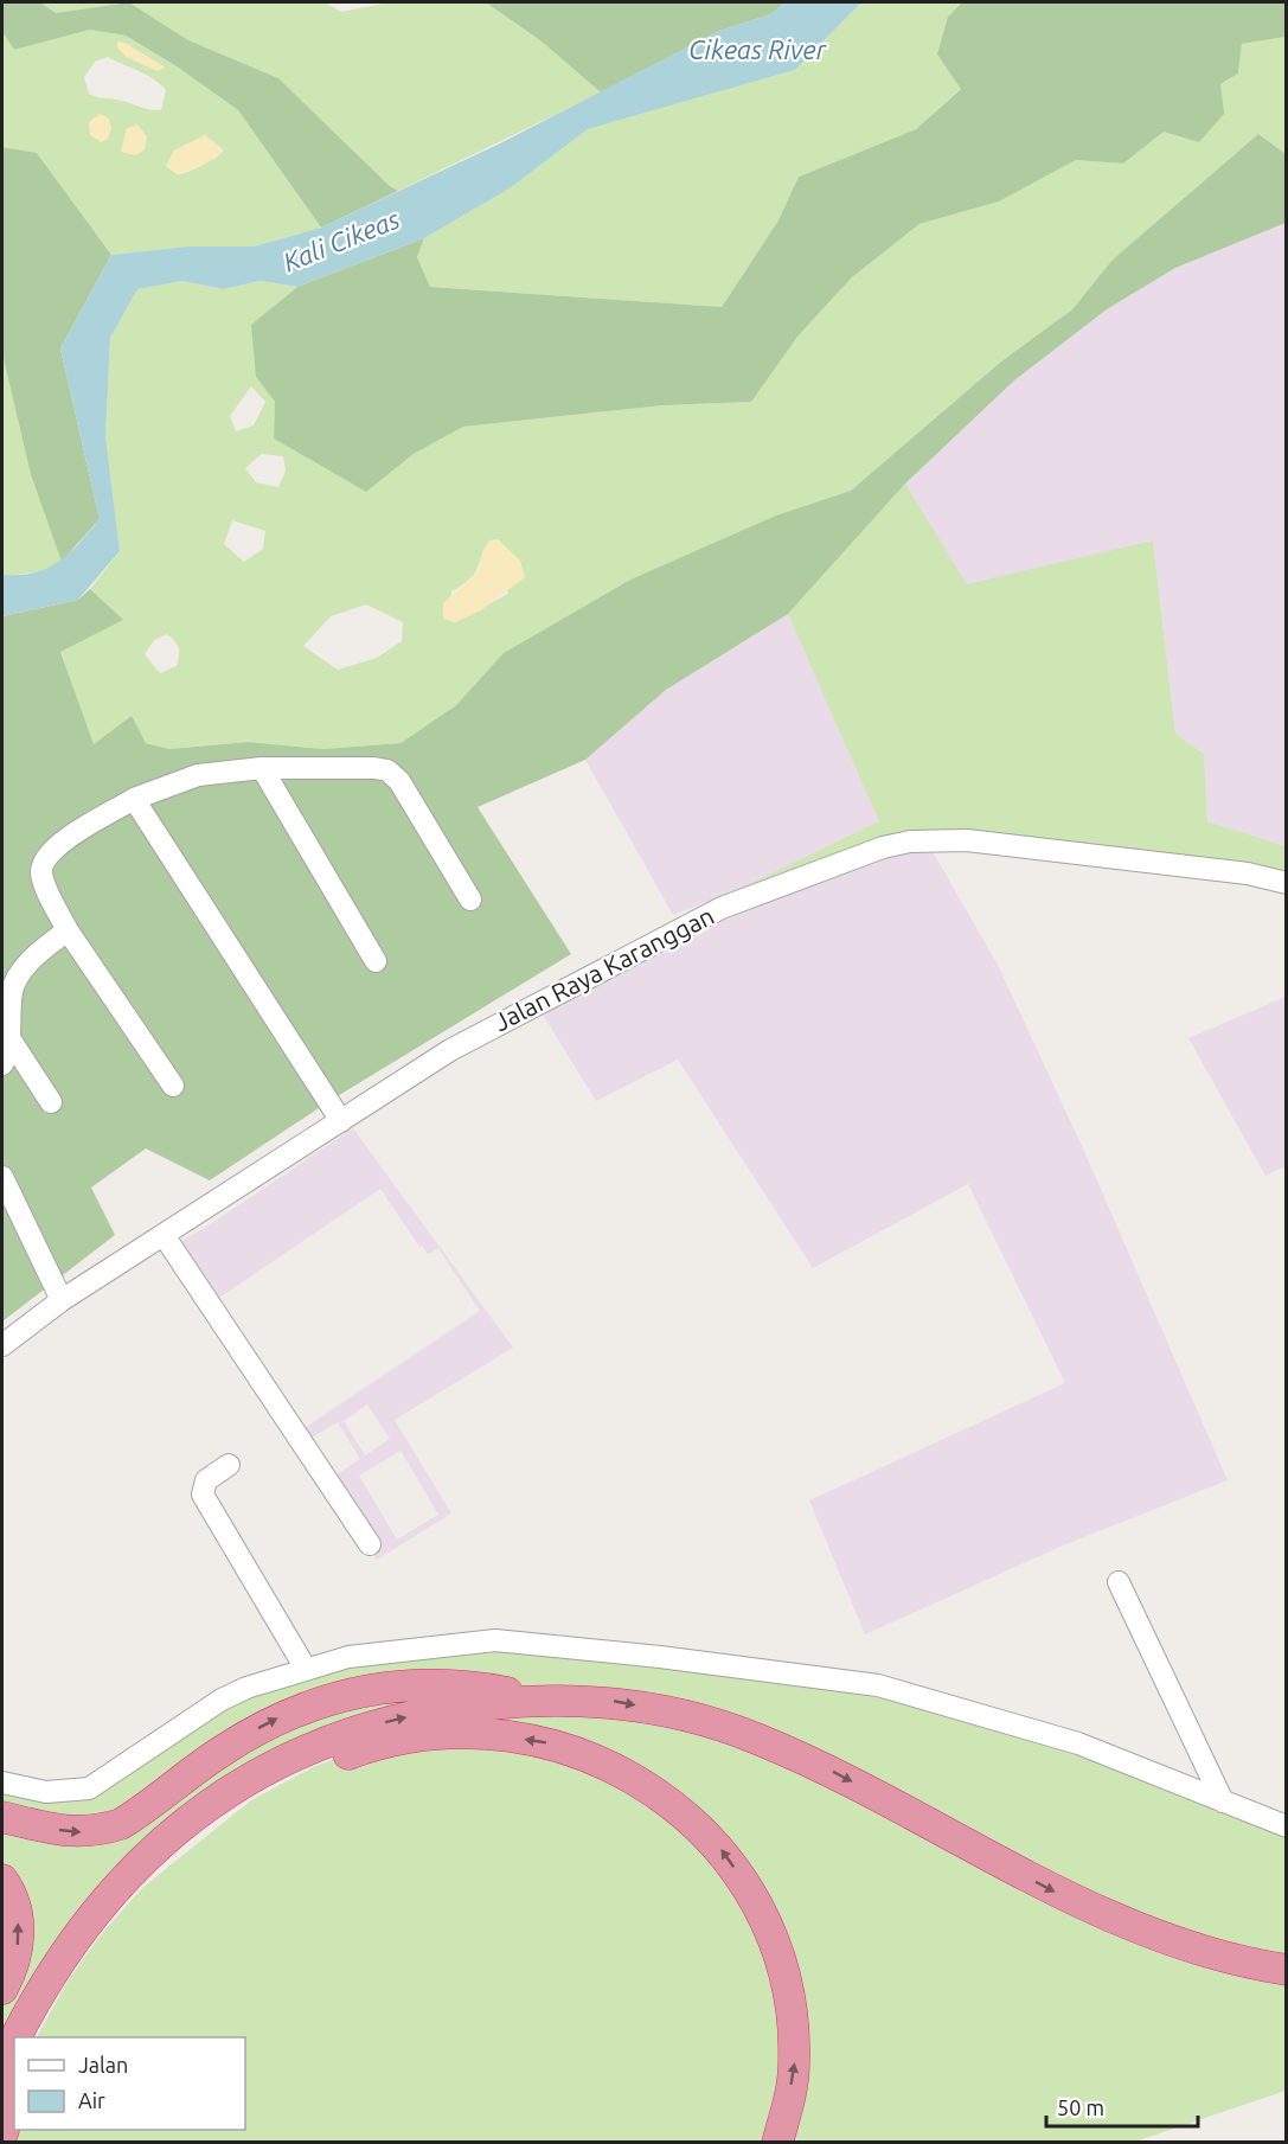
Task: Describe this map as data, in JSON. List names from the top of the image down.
{
  "streets": {
    "street": ["Jalan Raya Karanggan"]
  },
  "water": ["Cikeas River", "Kali Cikeas"],
  "legend": ["Jalan", "Air"],
  "scale_bar": "50 m"
}
